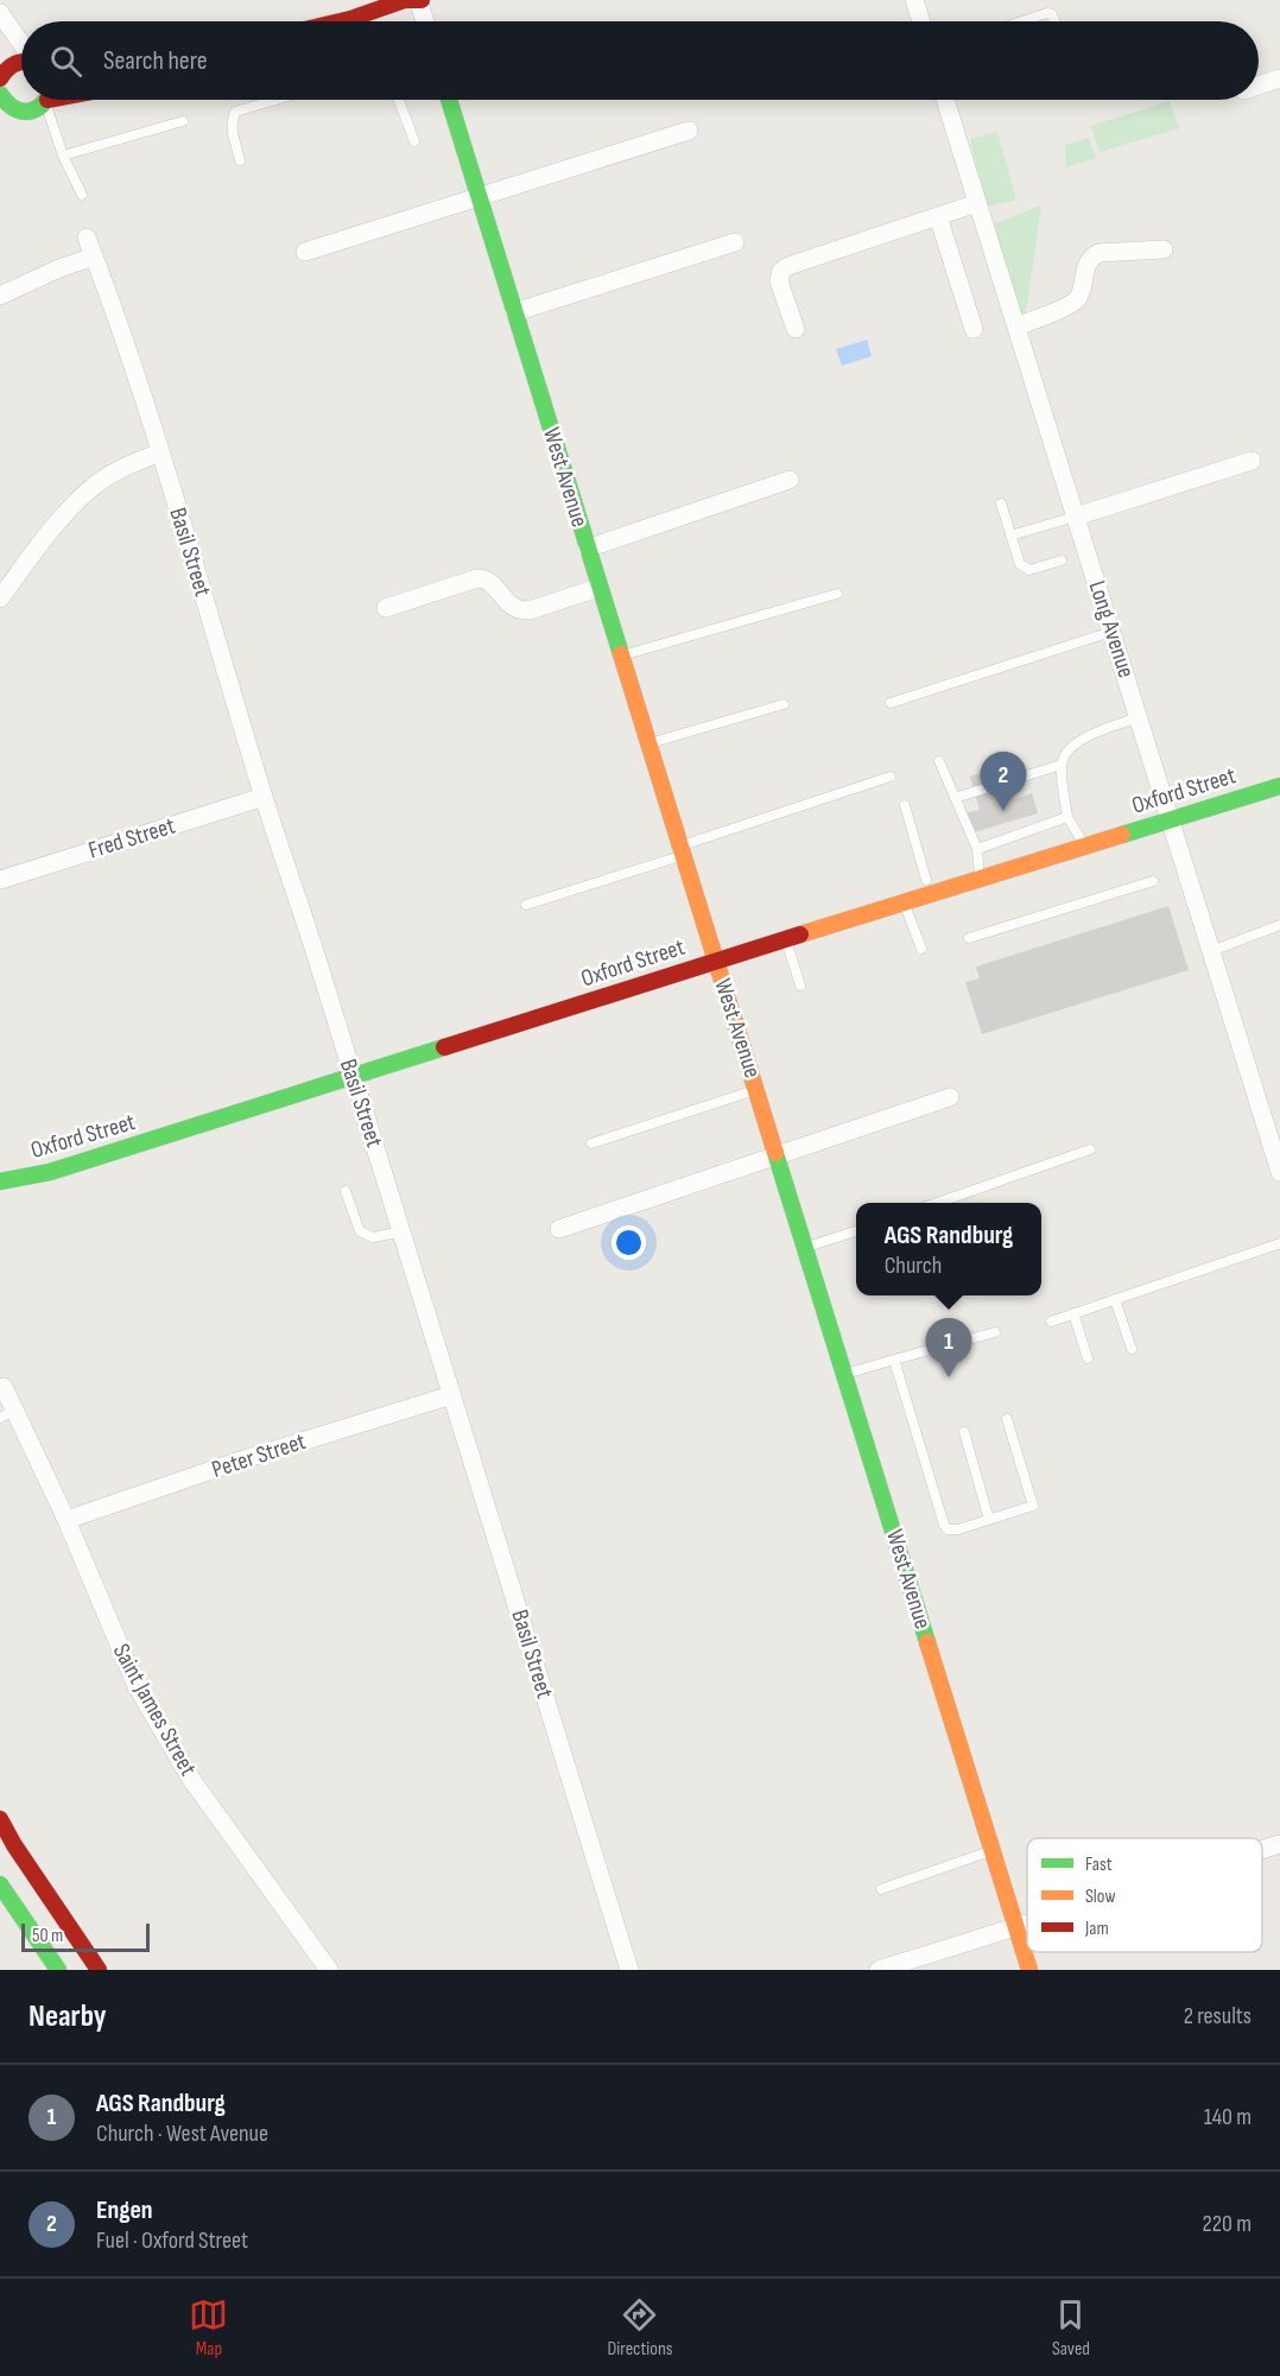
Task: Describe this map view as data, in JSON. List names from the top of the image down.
{
  "streets": {
    "street": [
      "West Avenue",
      "Basil Street",
      "Long Avenue",
      "Oxford Street",
      "Fred Street",
      "Peter Street",
      "Saint James Street"
    ]
  },
  "crossings": [
    ["West Avenue", "Oxford Street"],
    ["Basil Street", "Oxford Street"],
    ["Basil Street", "Fred Street"],
    ["Basil Street", "Peter Street"],
    ["Long Avenue", "Oxford Street"],
    ["Peter Street", "Saint James Street"]
  ],
  "legend": ["Fast", "Slow", "Jam"],
  "scale_bar": "50 m",
  "page": {
    "search": "Search here",
    "pins": ["2", "1"],
    "popup": ["AGS Randburg", "Church"],
    "scale": "50 m",
    "heading": ["Nearby", "2 results"],
    "list": [
      {
        "mark": "1",
        "name": "AGS Randburg",
        "note": "Church · West Avenue",
        "value": "140 m"
      },
      {
        "mark": "2",
        "name": "Engen",
        "note": "Fuel · Oxford Street",
        "value": "220 m"
      }
    ],
    "nav": ["Map", "Directions", "Saved"]
  }
}
